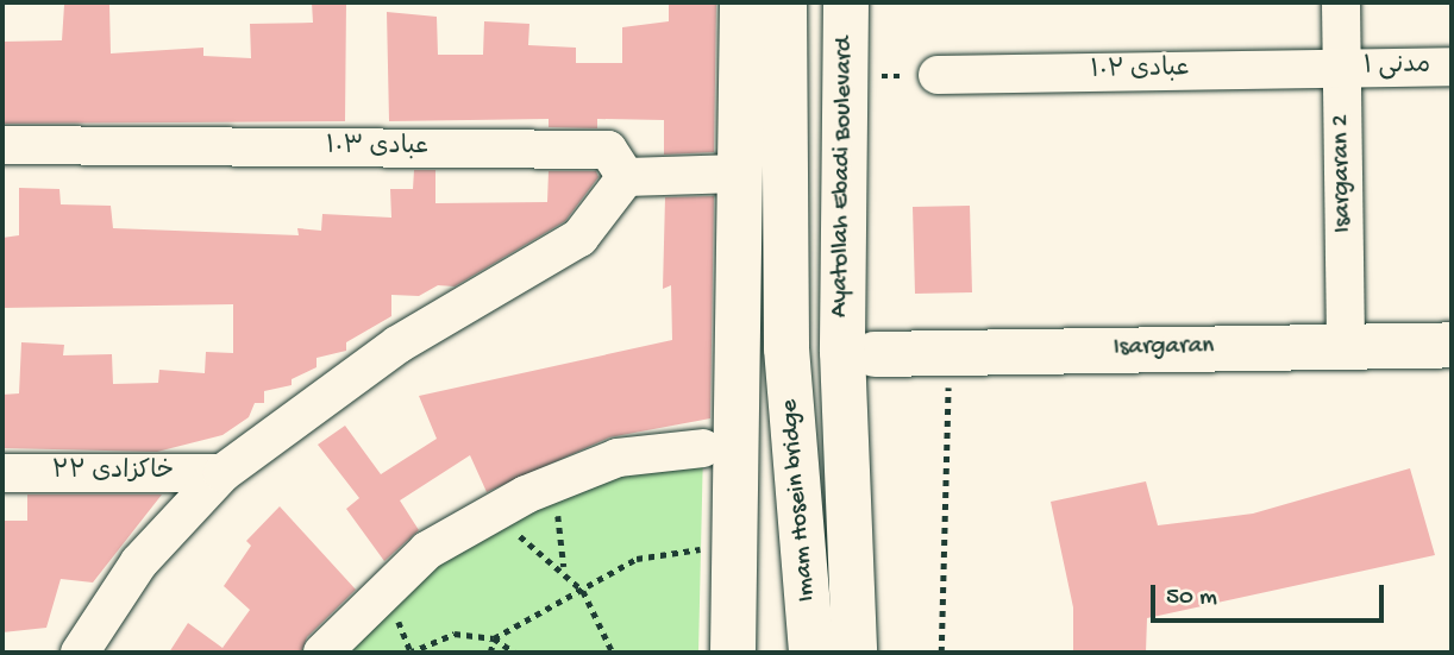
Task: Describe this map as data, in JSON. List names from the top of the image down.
{
  "streets": {
    "main road": ["Ayatollah Ebadi Boulevard", "Isargaran", "Imam Hosein bridge"],
    "street": [
      "مدنی ۱",
      "عبادی ۱۰۲",
      "عبادی ۱۰۳",
      "Isargaran 2",
      "خاکزادی ۲۲"
    ]
  },
  "crossings": [
    ["مدنی ۱", "عبادی ۱۰۲"],
    ["مدنی ۱", "Isargaran 2"],
    ["عبادی ۱۰۲", "Isargaran 2"],
    ["Isargaran 2", "Isargaran"],
    ["Ayatollah Ebadi Boulevard", "Isargaran"],
    ["Ayatollah Ebadi Boulevard", "Imam Hosein bridge"],
    ["Isargaran", "Imam Hosein bridge"]
  ],
  "scale_bar": "50 m"
}
